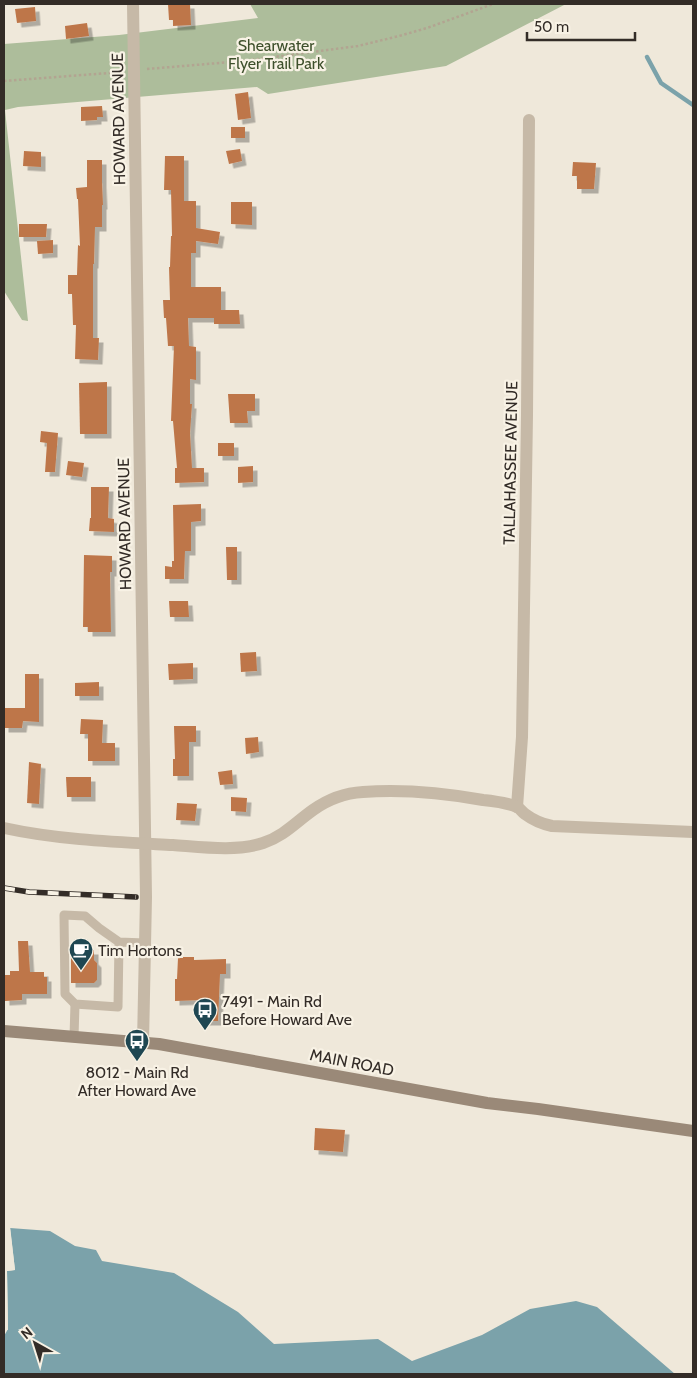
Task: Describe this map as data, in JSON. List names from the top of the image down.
{
  "streets": {
    "main road": ["MAIN ROAD"],
    "street": ["HOWARD AVENUE", "TALLAHASSEE AVENUE"]
  },
  "crossings": [
    ["HOWARD AVENUE", "MAIN ROAD"]
  ],
  "parks": ["Shearwater Flyer Trail Park"],
  "places": {
    "cafe": ["Tim Hortons"],
    "bus stop": ["7491 - Main Rd Before Howard Ave", "8012 - Main Rd After Howard Ave"]
  },
  "scale_bar": "50 m",
  "north": "top left"
}
